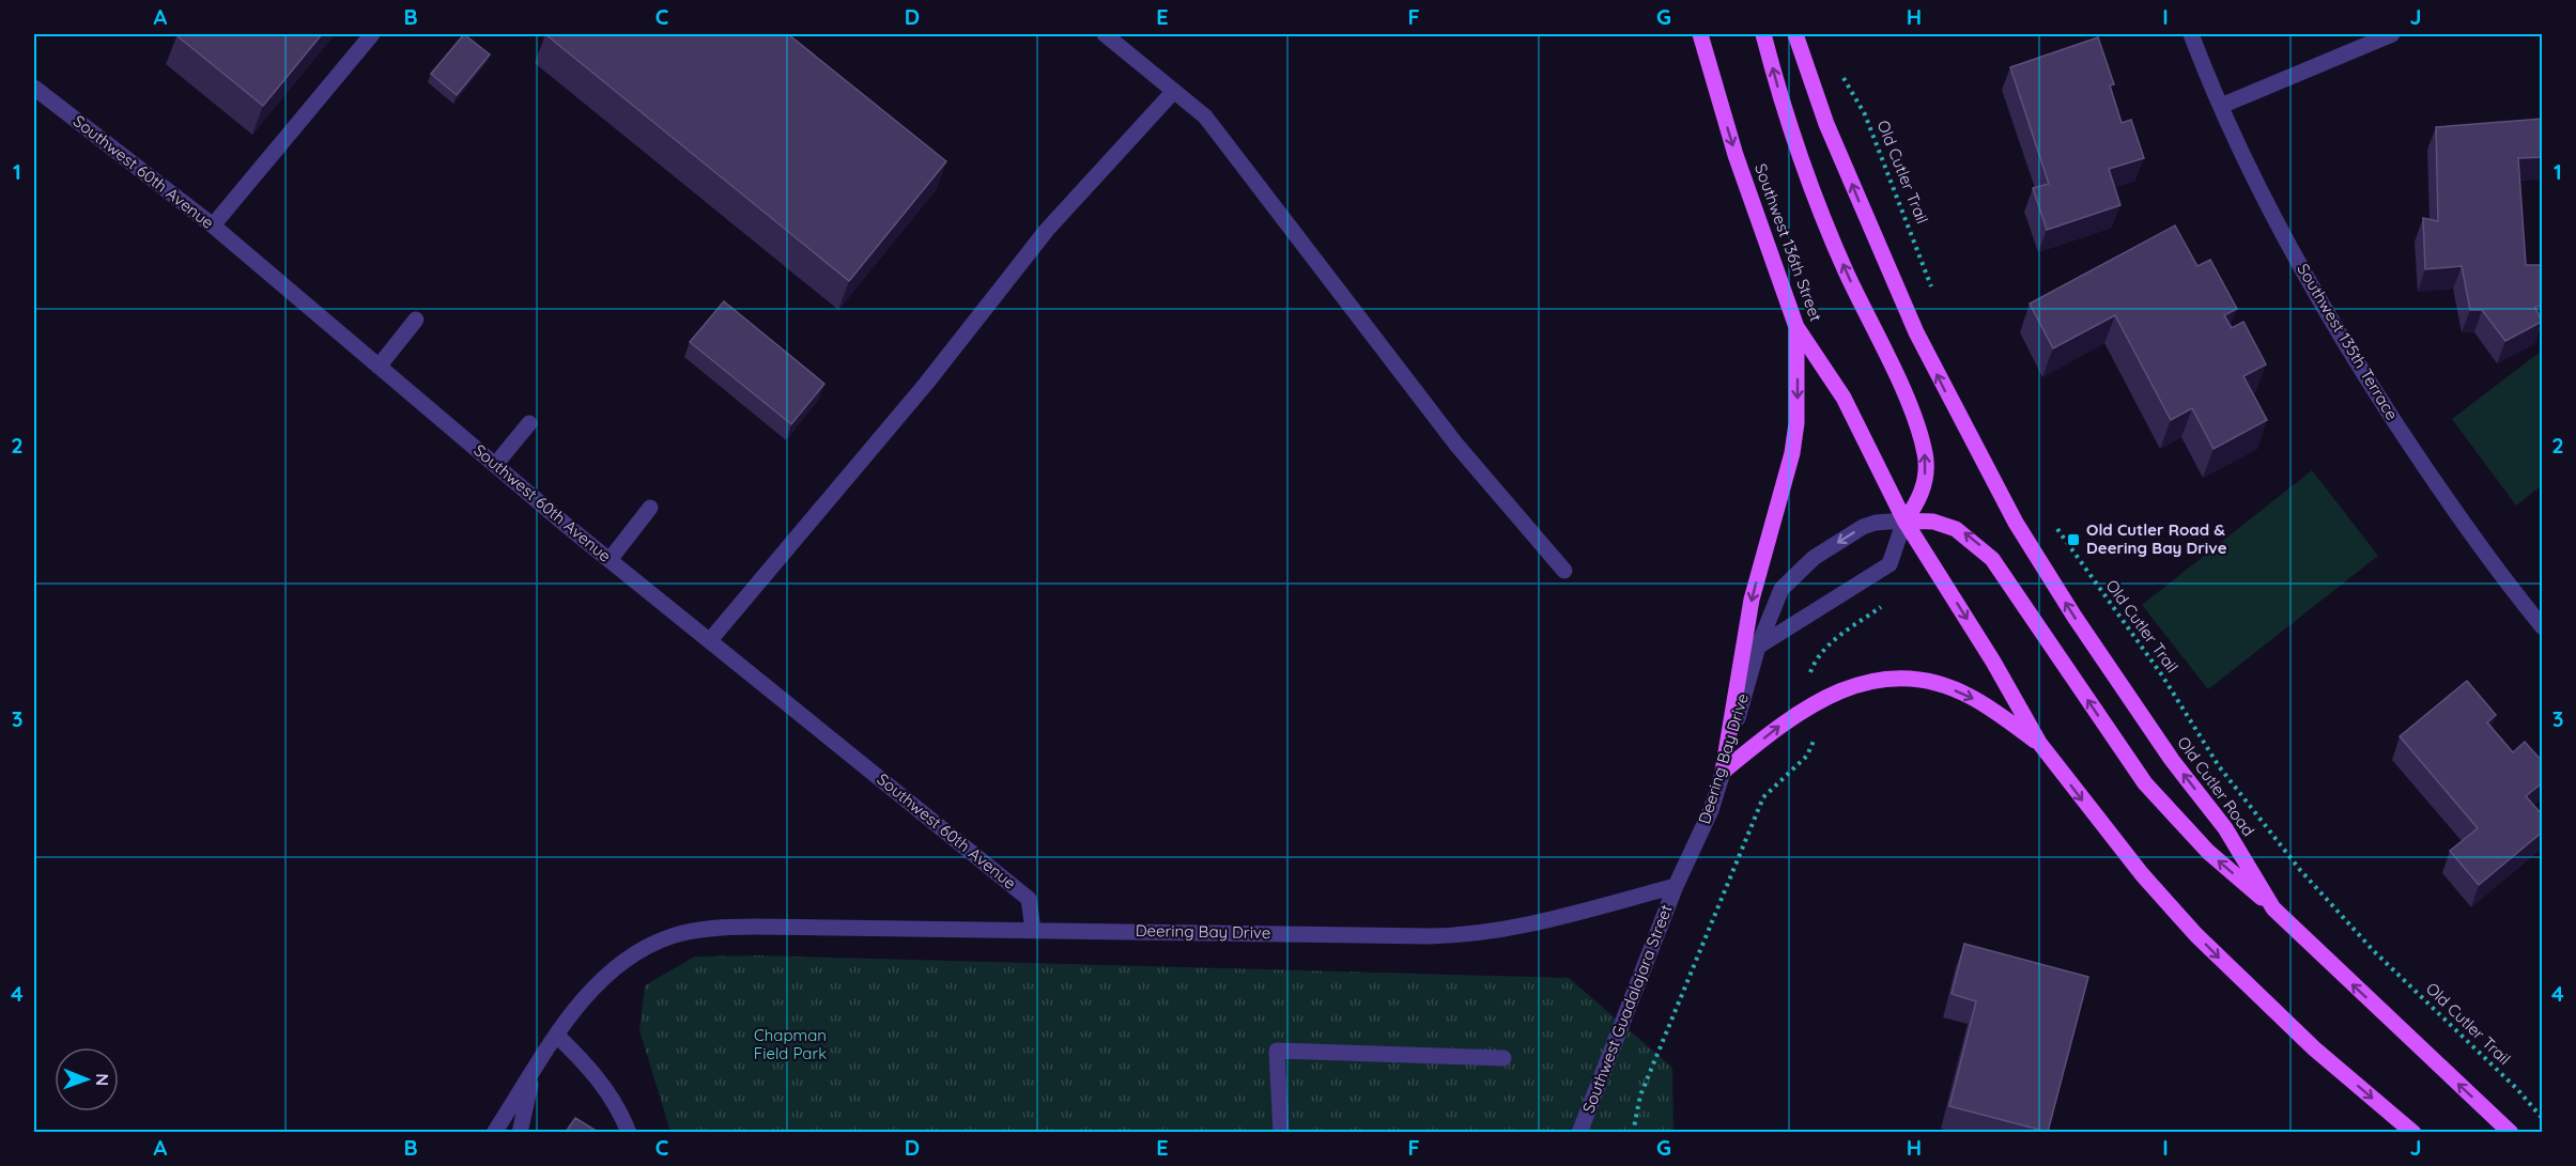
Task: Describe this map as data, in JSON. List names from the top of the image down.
{
  "streets": {
    "main road": ["Southwest 136th Street", "Old Cutler Road"],
    "street": [
      "Southwest 60th Avenue",
      "Southwest 135th Terrace",
      "Deering Bay Drive",
      "Southwest Guadalajara Street"
    ],
    "path": ["Old Cutler Trail"]
  },
  "crossings": [
    ["Southwest 60th Avenue", "Deering Bay Drive"],
    ["Southwest 136th Street", "Deering Bay Drive"],
    ["Deering Bay Drive", "Southwest Guadalajara Street"]
  ],
  "parks": ["Chapman Field Park"],
  "places": {
    "transit": ["Old Cutler Road & Deering Bay Drive"]
  },
  "north": "right",
  "grid": {
    "columns": [
      "A",
      "B",
      "C",
      "D",
      "E",
      "F",
      "G",
      "H",
      "I",
      "J"
    ],
    "rows": [
      "1",
      "2",
      "3",
      "4"
    ]
  }
}
